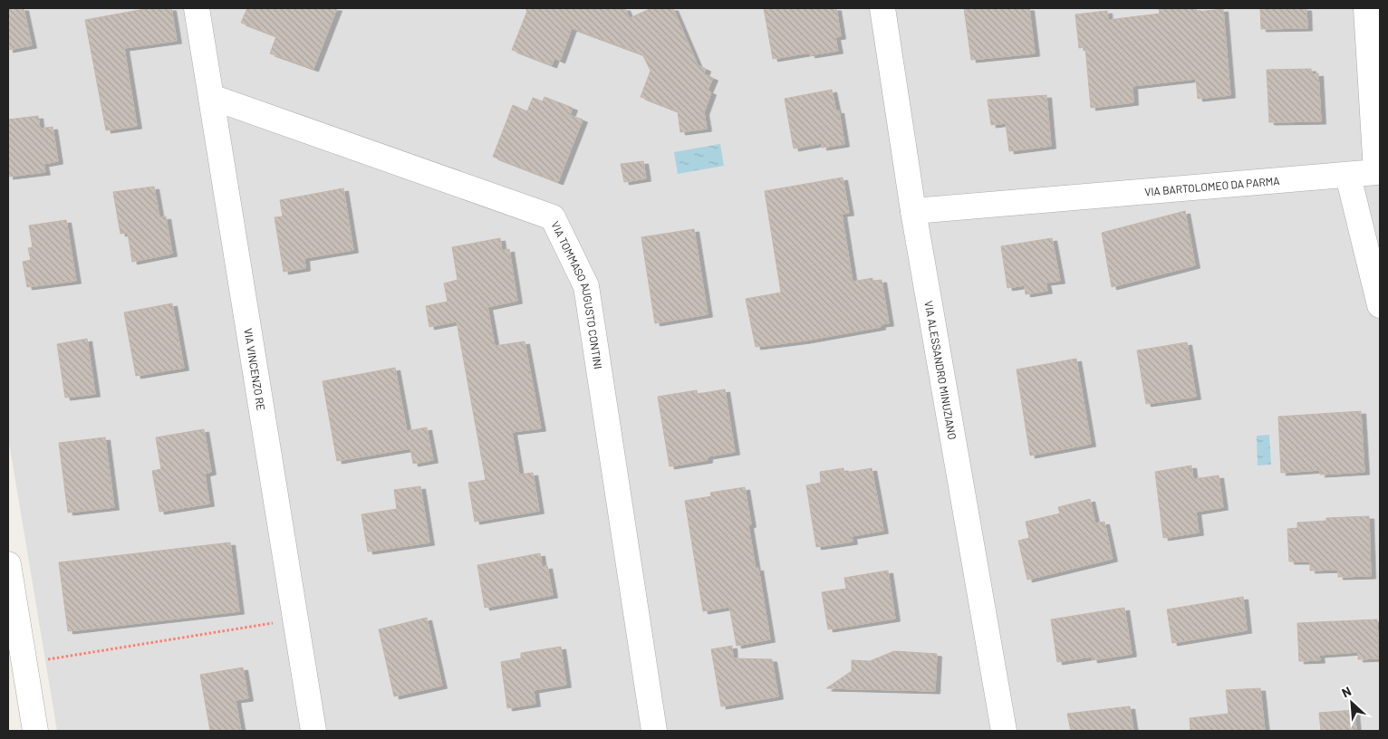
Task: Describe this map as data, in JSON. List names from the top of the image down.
{
  "streets": {
    "street": [
      "VIA BARTOLOMEO DA PARMA",
      "VIA TOMMASO AUGUSTO CONTINI",
      "VIA VINCENZO RE",
      "VIA ALESSANDRO MINUZIANO"
    ]
  },
  "crossings": [
    ["VIA BARTOLOMEO DA PARMA", "VIA ALESSANDRO MINUZIANO"],
    ["VIA TOMMASO AUGUSTO CONTINI", "VIA VINCENZO RE"]
  ],
  "north": "top left"
}
